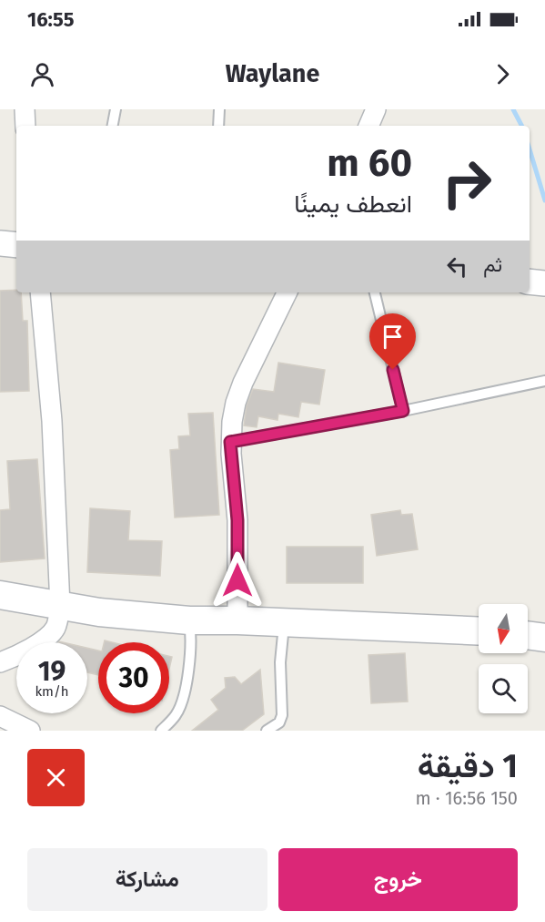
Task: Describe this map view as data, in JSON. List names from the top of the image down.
{
  "north": "bottom",
  "page": {
    "status": "16:55",
    "header": "Waylane",
    "turn": ["60 m", "انعطف يمينًا"],
    "then": "ثم",
    "speed": "19 km/h",
    "limit": "30",
    "heading": ["1 دقيقة", "150 m · 16:56"],
    "buttons": ["خروج", "مشاركة"]
  }
}
